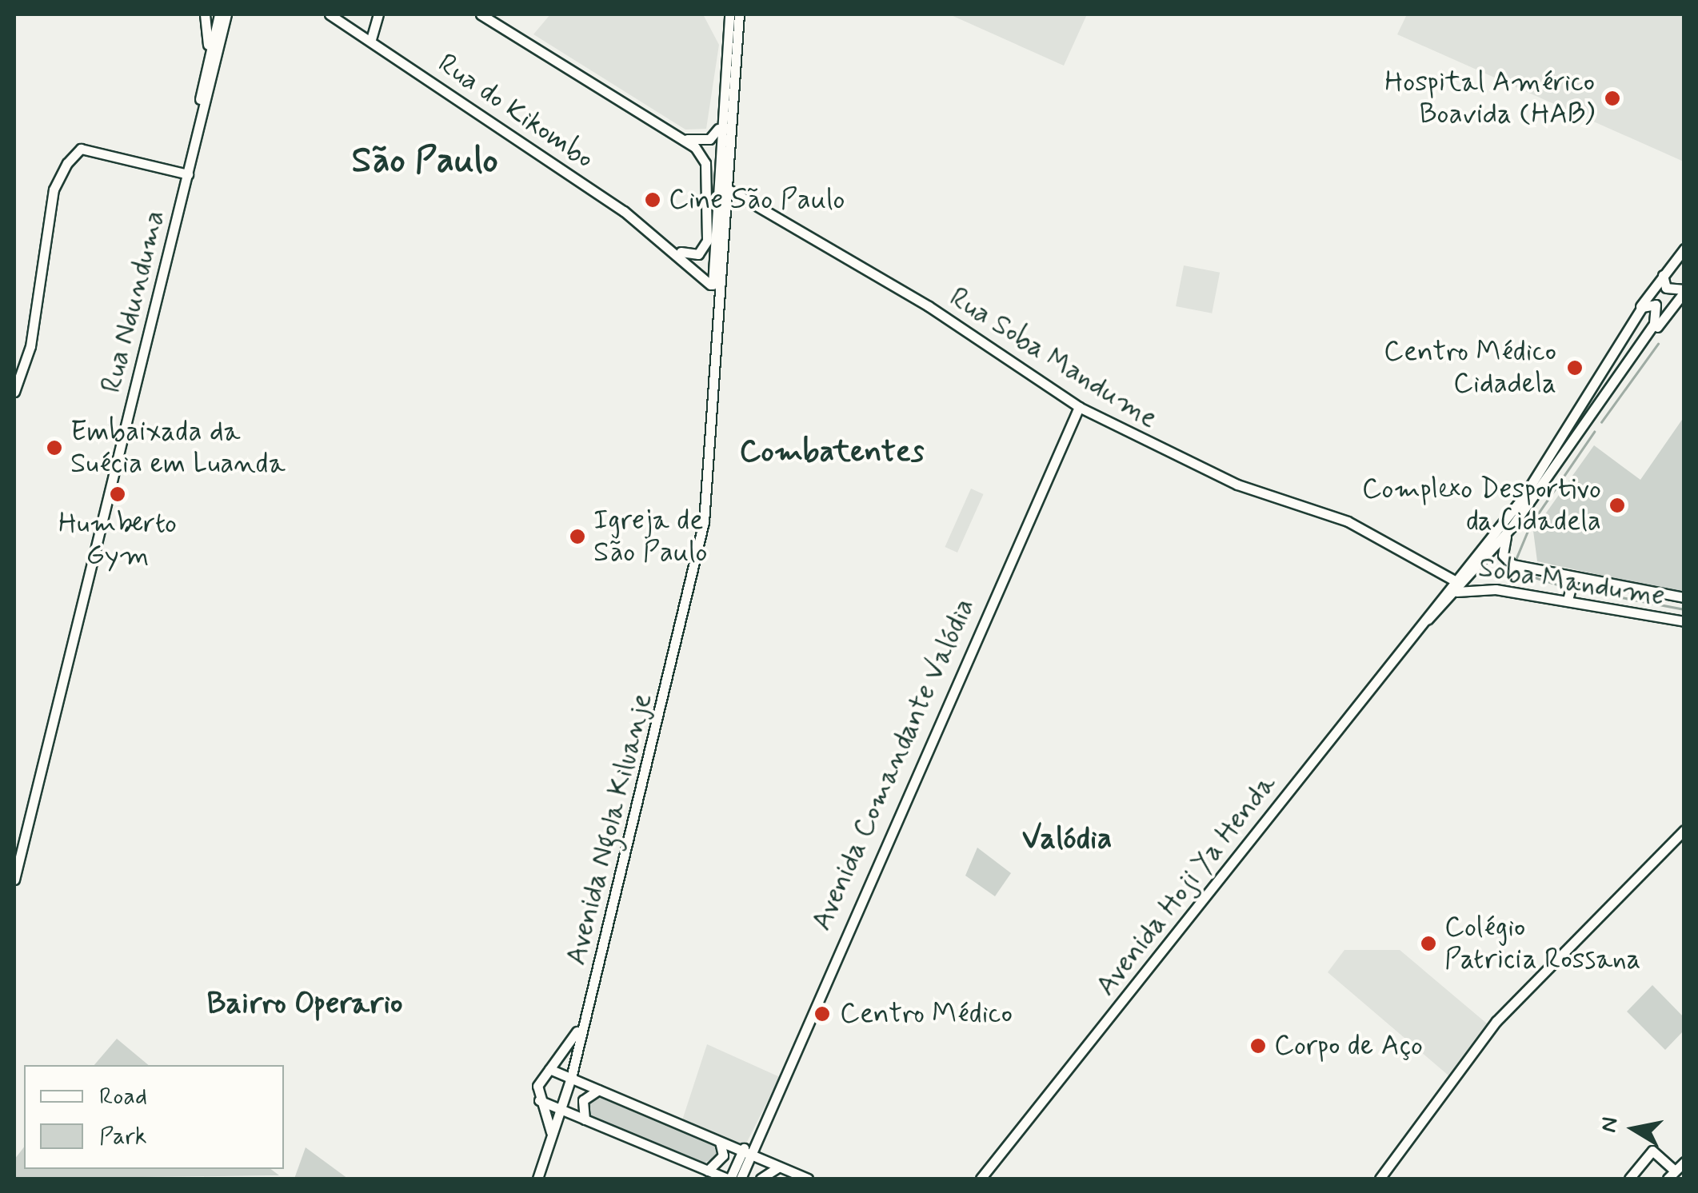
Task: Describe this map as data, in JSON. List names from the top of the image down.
{
  "streets": {
    "main road": [
      "Rua do Kikombo",
      "Rua Ndunduma",
      "Rua Soba Mandume",
      "Soba Mandume",
      "Avenida Comandante Valódia",
      "Avenida Ngola Kiluanje",
      "Avenida Hoji Ya Henda"
    ]
  },
  "crossings": [
    ["Rua Soba Mandume", "Avenida Comandante Valódia"],
    ["Rua Soba Mandume", "Avenida Ngola Kiluanje"],
    ["Rua Soba Mandume", "Avenida Hoji Ya Henda"],
    ["Soba Mandume", "Avenida Hoji Ya Henda"]
  ],
  "districts": [
    "São Paulo",
    "Combatentes",
    "Valódia",
    "Bairro Operario"
  ],
  "places": [
    "Hospital Américo Boavida (HAB)",
    "Cine São Paulo",
    "Centro Médico Cidadela",
    "Embaixada da Suécia em Luanda",
    "Humberto Gym",
    "Complexo Desportivo da Cidadela",
    "Igreja de São Paulo",
    "Colégio Patricia Rossana",
    "Centro Médico",
    "Corpo de Aço"
  ],
  "legend": ["Road", "Park"],
  "north": "left"
}
